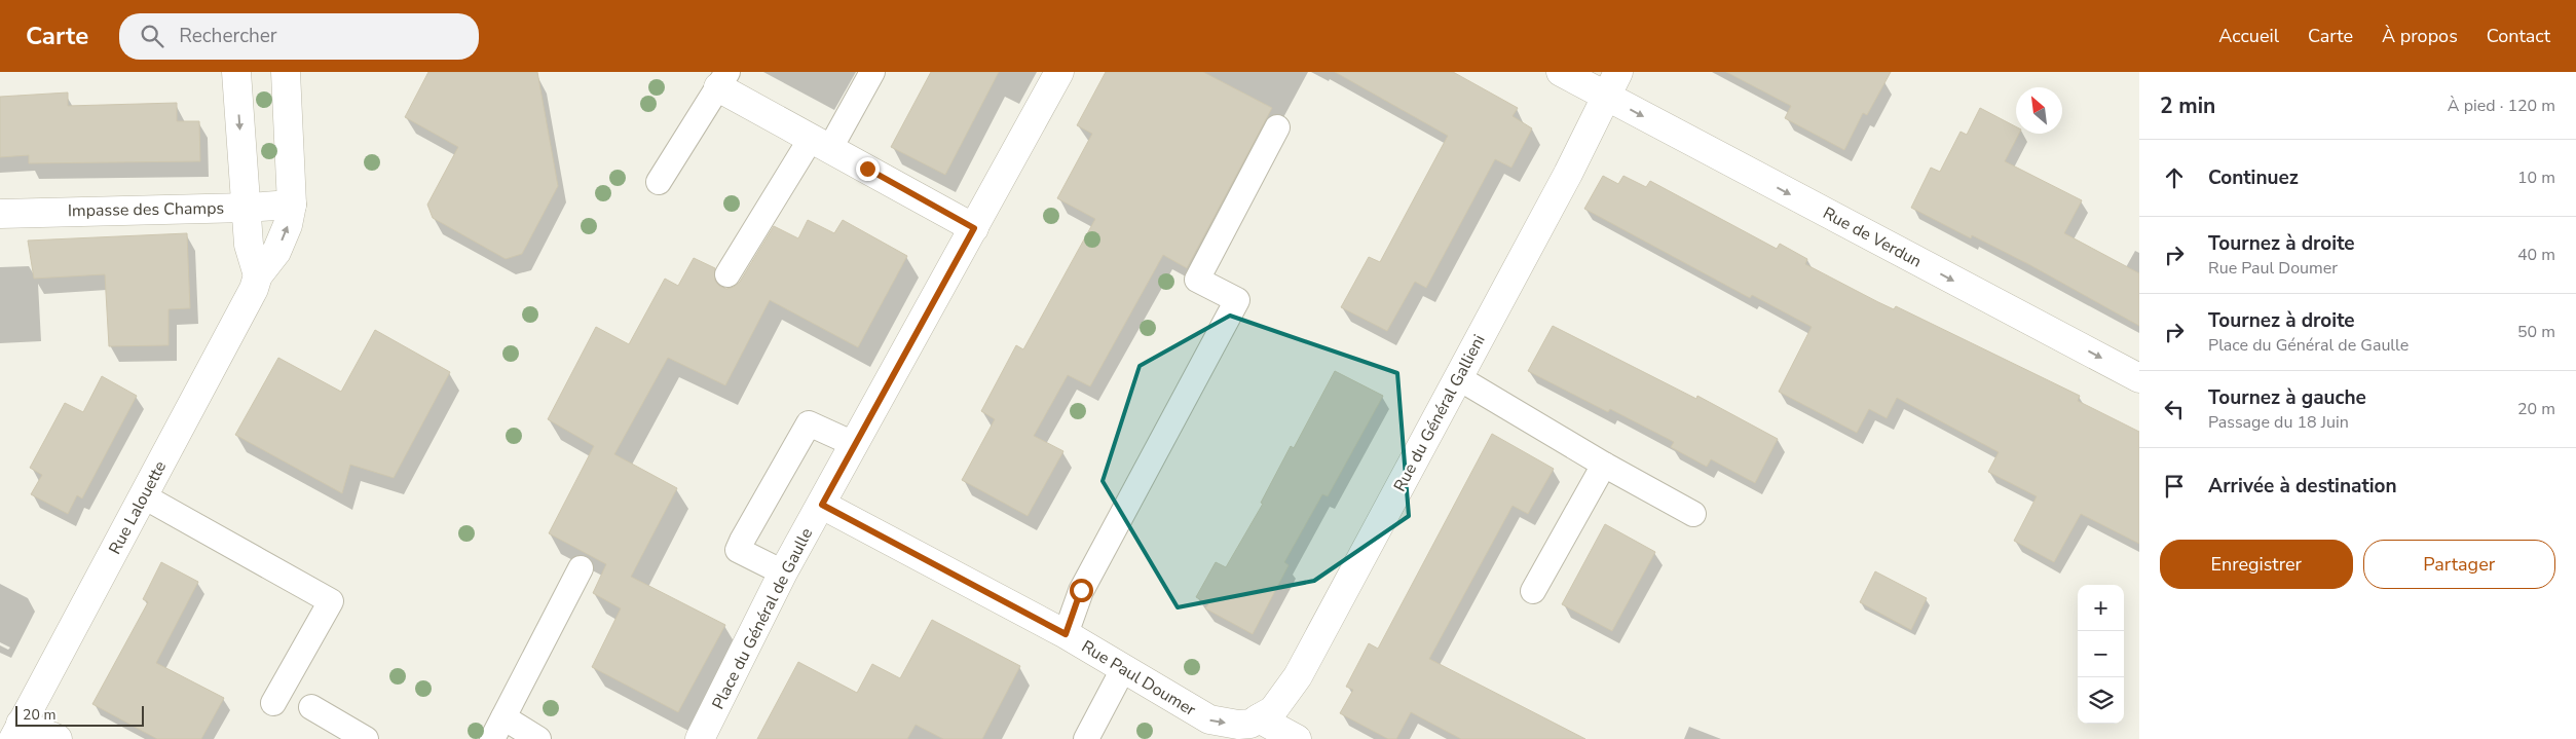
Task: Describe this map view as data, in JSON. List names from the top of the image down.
{
  "streets": {
    "street": [
      "Impasse des Champs",
      "Rue de Verdun",
      "Rue du Général Gallieni",
      "Rue Lalouette",
      "Place du Général de Gaulle",
      "Rue Paul Doumer"
    ]
  },
  "crossings": [
    ["Impasse des Champs", "Rue Lalouette"],
    ["Rue de Verdun", "Rue du Général Gallieni"],
    ["Rue du Général Gallieni", "Rue Paul Doumer"],
    ["Place du Général de Gaulle", "Rue Paul Doumer"]
  ],
  "one_way": ["Rue de Verdun"],
  "scale_bar": "20 m",
  "north": "top left",
  "page": {
    "header": "Carte",
    "search": "Rechercher",
    "nav": [
      "Accueil",
      "Carte",
      "À propos",
      "Contact"
    ],
    "heading": ["2 min", "À pied · 120 m"],
    "list": [
      ["Continuez", "10 m"],
      ["Tournez à droite", "Rue Paul Doumer", "40 m"],
      ["Tournez à droite", "Place du Général de Gaulle", "50 m"],
      ["Tournez à gauche", "Passage du 18 Juin", "20 m"],
      "Arrivée à destination"
    ],
    "buttons": ["Enregistrer", "Partager"],
    "map_buttons": ["+", "−"],
    "scale": "20 m"
  }
}
